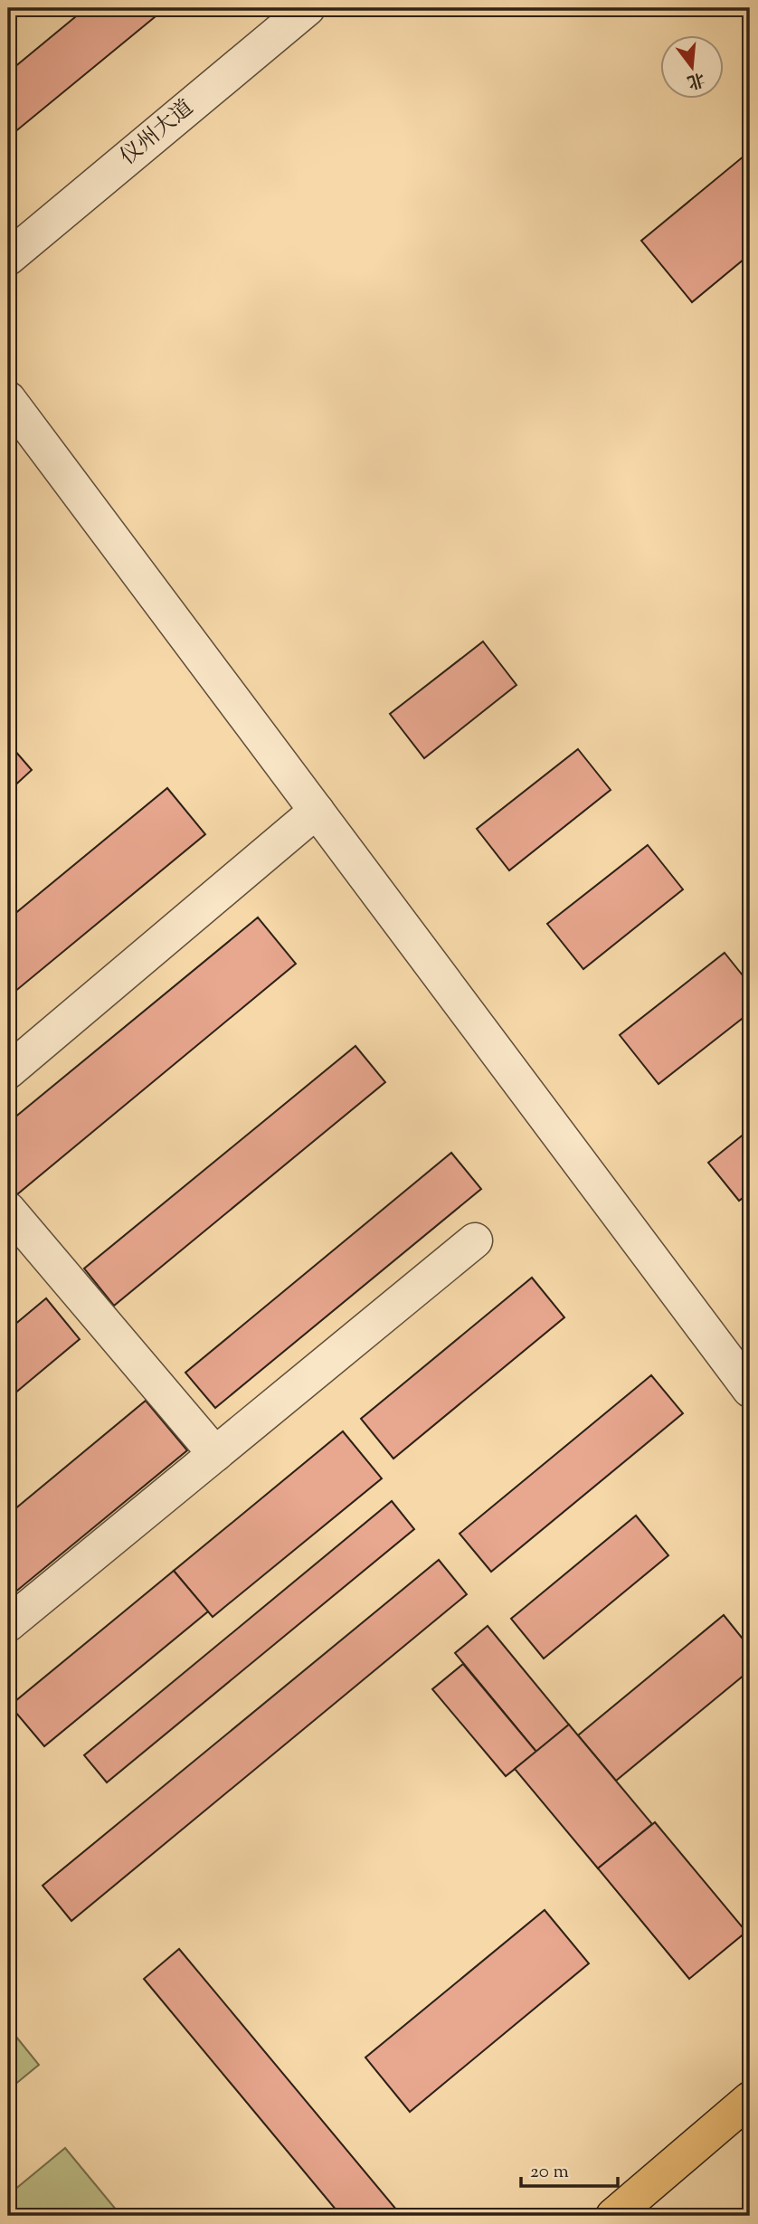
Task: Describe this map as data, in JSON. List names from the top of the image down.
{
  "streets": {
    "street": ["仪州大道"]
  },
  "scale_bar": "20 m",
  "north": "bottom"
}
